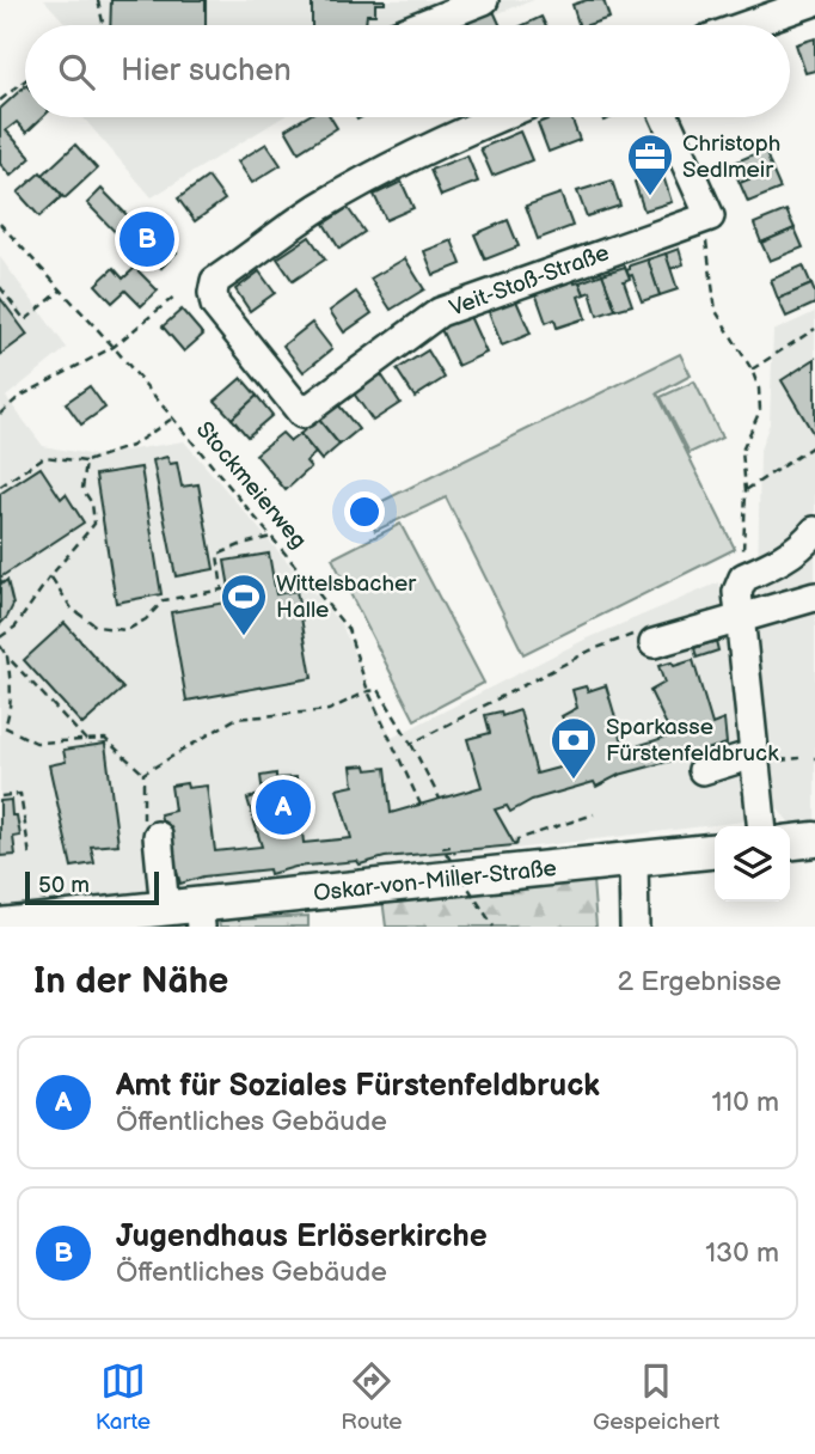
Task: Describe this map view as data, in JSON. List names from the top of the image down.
{
  "streets": {
    "main road": ["Oskar-von-Miller-Straße"],
    "street": ["Veit-Stoß-Straße"],
    "path": ["Stockmeierweg"]
  },
  "places": {
    "office": ["Christoph Sedlmeir"],
    "sports": ["Wittelsbacher Halle"],
    "bank": ["Sparkasse Fürstenfeldbruck"]
  },
  "scale_bar": "50 m",
  "page": {
    "search": "Hier suchen",
    "pins": ["B", "A"],
    "scale": "50 m",
    "heading": ["In der Nähe", "2 Ergebnisse"],
    "list": [
      {
        "mark": "A",
        "name": "Amt für Soziales Fürstenfeldbruck",
        "note": "Öffentliches Gebäude",
        "value": "110 m"
      },
      {
        "mark": "B",
        "name": "Jugendhaus Erlöserkirche",
        "note": "Öffentliches Gebäude",
        "value": "130 m"
      }
    ],
    "nav": ["Karte", "Route", "Gespeichert"]
  }
}
